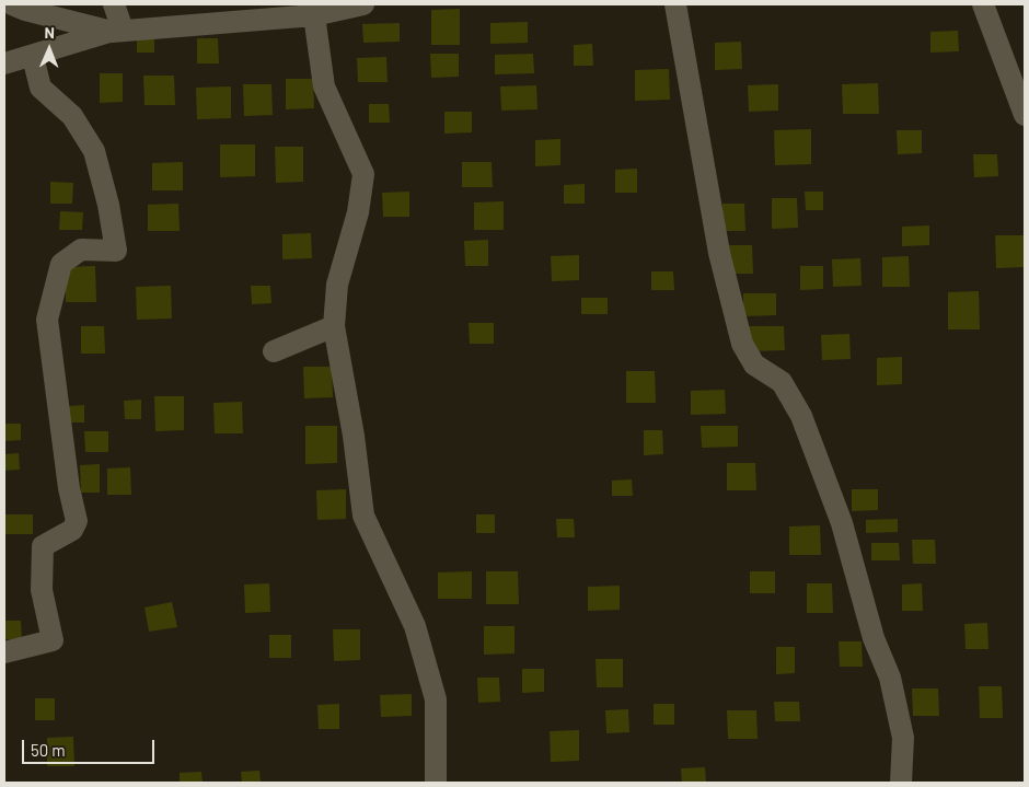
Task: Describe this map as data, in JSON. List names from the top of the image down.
{
  "scale_bar": "50 m",
  "north": "top"
}
